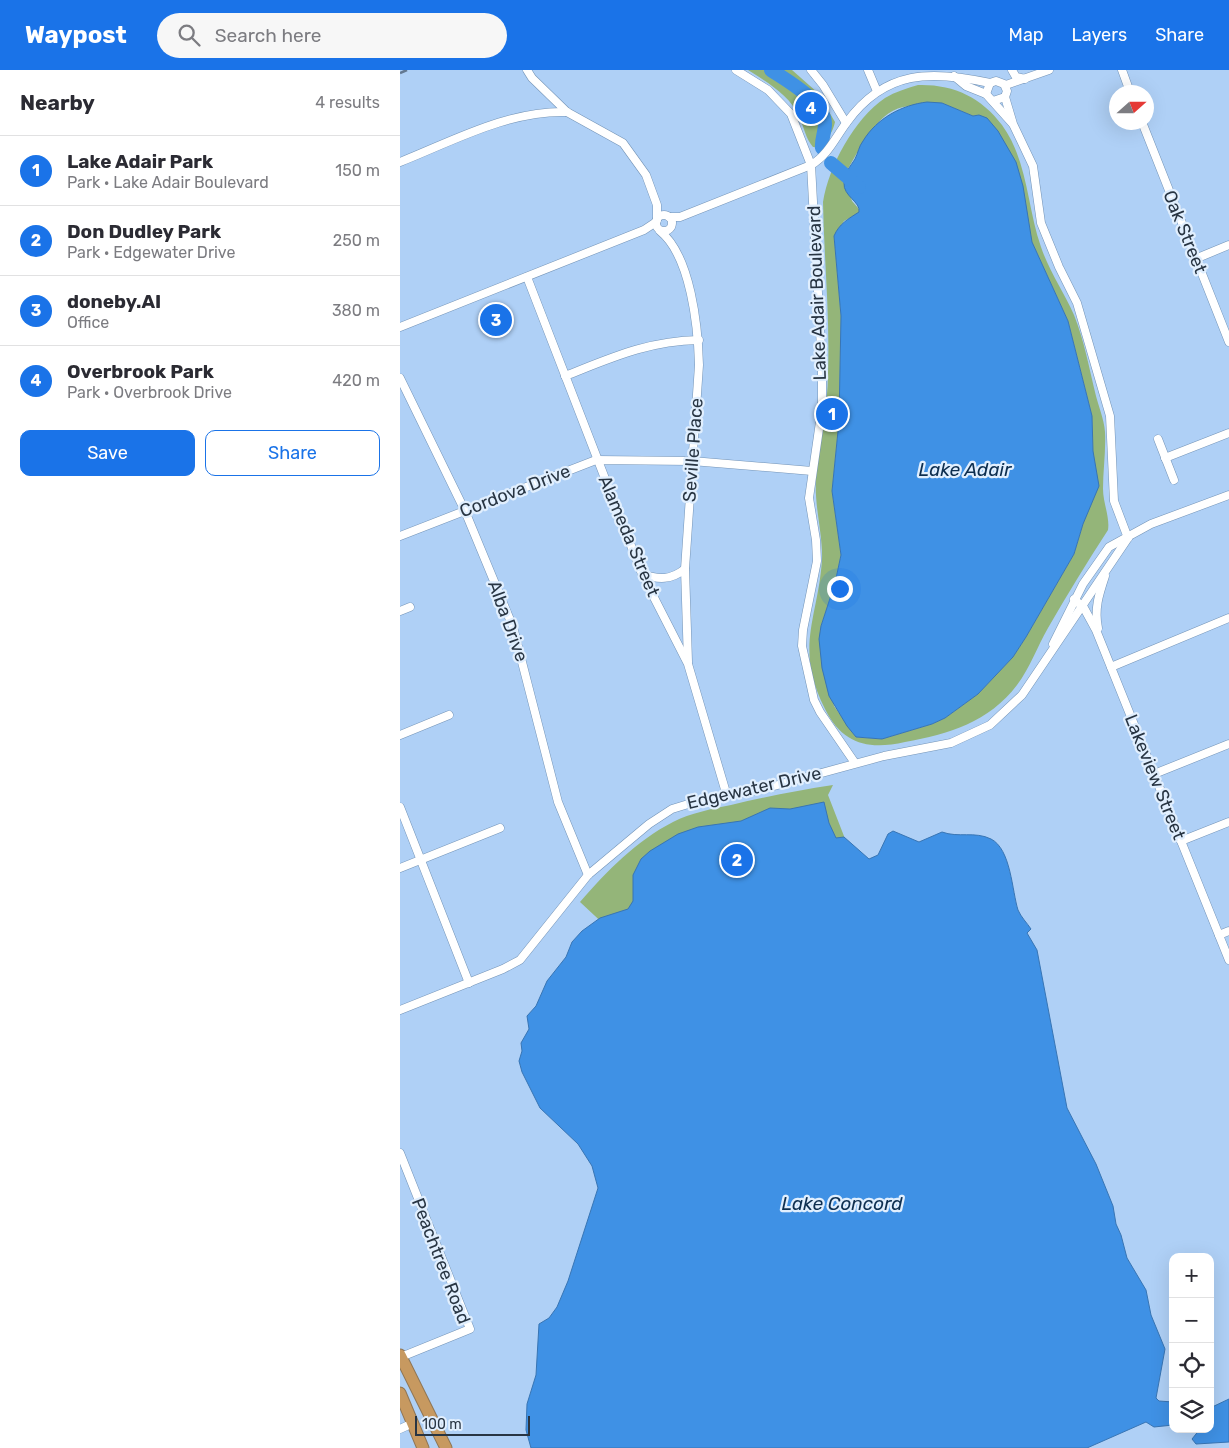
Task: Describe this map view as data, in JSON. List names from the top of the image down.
{
  "streets": {
    "street": [
      "Oak Street",
      "Lake Adair Boulevard",
      "Seville Place",
      "Cordova Drive",
      "Alameda Street",
      "Alba Drive",
      "Lakeview Street",
      "Edgewater Drive",
      "Peachtree Road"
    ]
  },
  "crossings": [
    ["Lake Adair Boulevard", "Cordova Drive"],
    ["Lake Adair Boulevard", "Edgewater Drive"],
    ["Seville Place", "Cordova Drive"],
    ["Seville Place", "Alameda Street"],
    ["Cordova Drive", "Alameda Street"],
    ["Cordova Drive", "Alba Drive"],
    ["Alameda Street", "Edgewater Drive"],
    ["Alba Drive", "Edgewater Drive"],
    ["Lakeview Street", "Edgewater Drive"]
  ],
  "water": ["Lake Adair", "Lake Concord"],
  "scale_bar": "100 m",
  "north": "right",
  "page": {
    "header": "Waypost",
    "search": "Search here",
    "nav": ["Map", "Layers", "Share"],
    "heading": ["Nearby", "4 results"],
    "pins": [
      "4",
      "3",
      "1",
      "2"
    ],
    "list": [
      {
        "mark": "1",
        "name": "Lake Adair Park",
        "note": "Park · Lake Adair Boulevard",
        "value": "150 m"
      },
      {
        "mark": "2",
        "name": "Don Dudley Park",
        "note": "Park · Edgewater Drive",
        "value": "250 m"
      },
      {
        "mark": "3",
        "name": "doneby.AI",
        "note": "Office",
        "value": "380 m"
      },
      {
        "mark": "4",
        "name": "Overbrook Park",
        "note": "Park · Overbrook Drive",
        "value": "420 m"
      }
    ],
    "buttons": ["Save", "Share"],
    "map_buttons": ["+", "−"],
    "scale": "100 m"
  }
}
